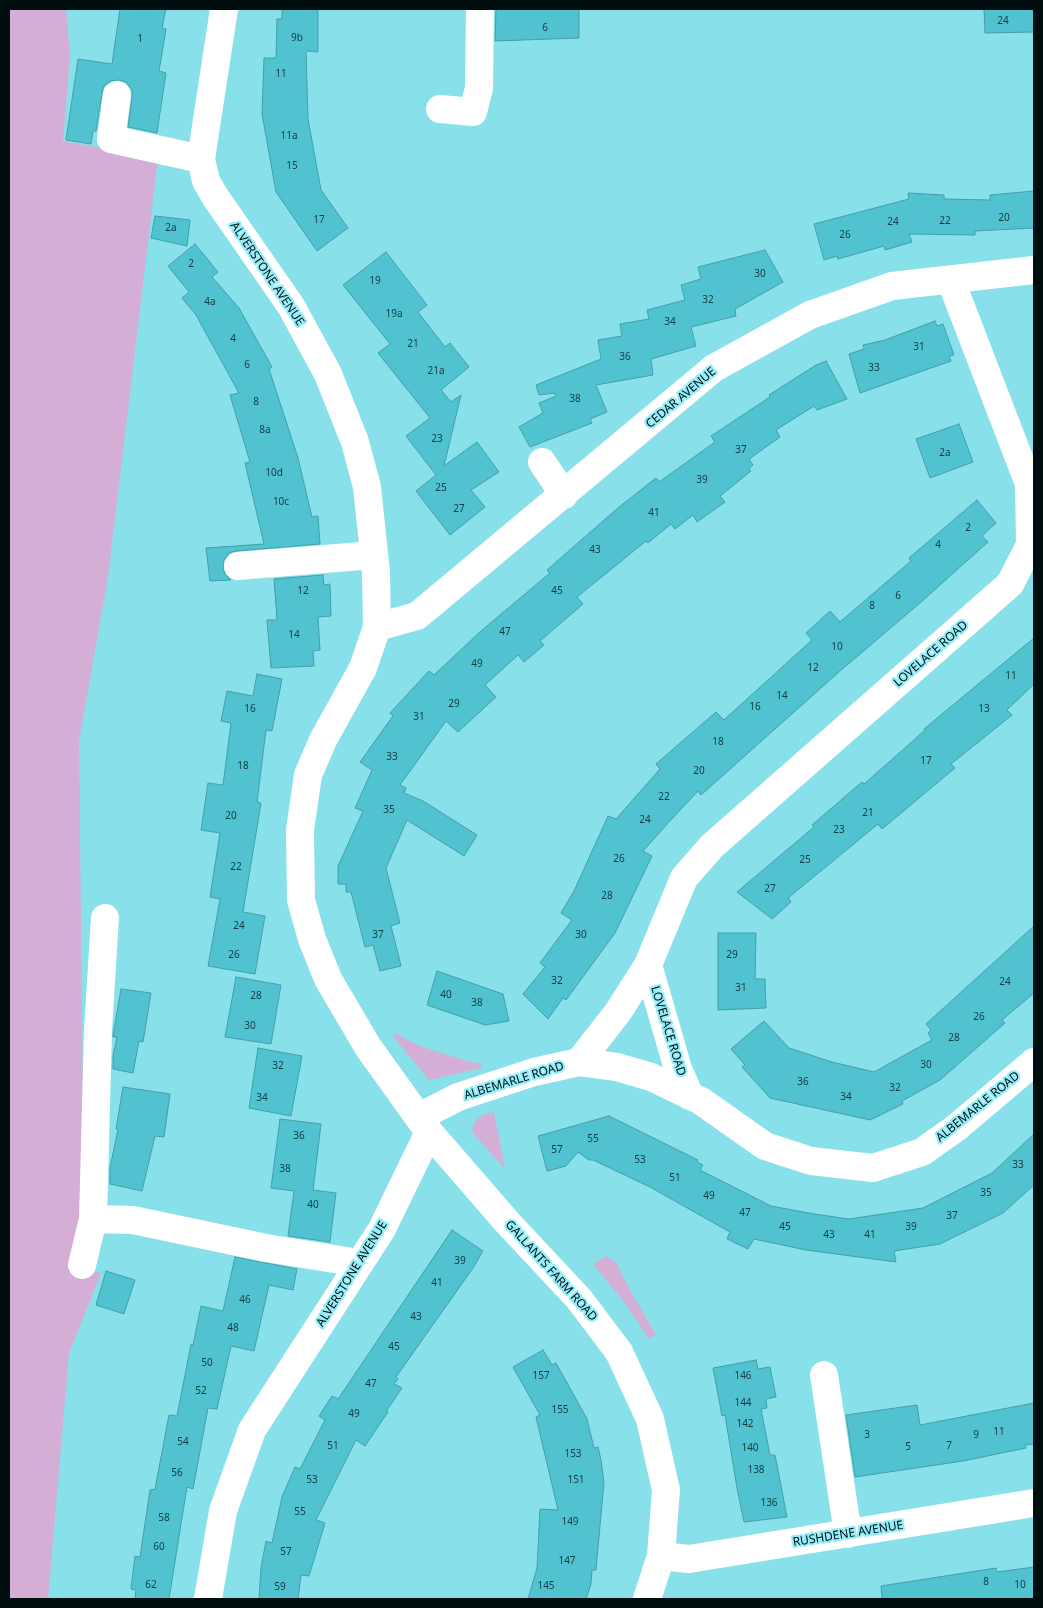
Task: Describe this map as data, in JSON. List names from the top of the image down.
{
  "streets": {
    "street": [
      "ALVERSTONE AVENUE",
      "CEDAR AVENUE",
      "LOVELACE ROAD",
      "ALBEMARLE ROAD",
      "GALLANTS FARM ROAD",
      "RUSHDENE AVENUE"
    ]
  },
  "crossings": [
    ["ALVERSTONE AVENUE", "CEDAR AVENUE"],
    ["ALVERSTONE AVENUE", "ALBEMARLE ROAD"],
    ["ALVERSTONE AVENUE", "GALLANTS FARM ROAD"],
    ["CEDAR AVENUE", "LOVELACE ROAD"],
    ["LOVELACE ROAD", "ALBEMARLE ROAD"],
    ["ALBEMARLE ROAD", "GALLANTS FARM ROAD"],
    ["GALLANTS FARM ROAD", "RUSHDENE AVENUE"]
  ],
  "house_numbers": [
    "24",
    "6",
    "9b",
    "1",
    "11",
    "11a",
    "15",
    "20",
    "17",
    "22",
    "24",
    "2a",
    "26",
    "2",
    "30",
    "19",
    "32",
    "4a",
    "19a",
    "34",
    "4",
    "21",
    "31",
    "36",
    "6",
    "33",
    "21a",
    "38",
    "8",
    "8a",
    "23",
    "37",
    "2a",
    "10d",
    "39",
    "25",
    "10c",
    "27",
    "41",
    "2",
    "4",
    "43",
    "12",
    "45",
    "6",
    "8",
    "47",
    "14",
    "10",
    "49",
    "12",
    "11",
    "14",
    "29",
    "16",
    "16",
    "13",
    "31",
    "18",
    "33",
    "17",
    "18",
    "20",
    "22",
    "35",
    "21",
    "20",
    "24",
    "23",
    "26",
    "25",
    "22",
    "27",
    "28",
    "24",
    "37",
    "30",
    "26",
    "29",
    "32",
    "24",
    "31",
    "40",
    "28",
    "38",
    "26",
    "30",
    "28",
    "30",
    "32",
    "36",
    "32",
    "34",
    "34",
    "36",
    "55",
    "57",
    "53",
    "33",
    "38",
    "51",
    "35",
    "49",
    "40",
    "47",
    "37",
    "45",
    "39",
    "43",
    "41",
    "39",
    "41",
    "46",
    "43",
    "48",
    "45",
    "50",
    "157",
    "146",
    "47",
    "52",
    "144",
    "155",
    "49",
    "142",
    "11",
    "3",
    "9",
    "54",
    "51",
    "7",
    "5",
    "140",
    "153",
    "138",
    "56",
    "53",
    "151",
    "136",
    "55",
    "58",
    "149",
    "60",
    "57",
    "147",
    "8",
    "62",
    "10",
    "145",
    "59"
  ]
}
